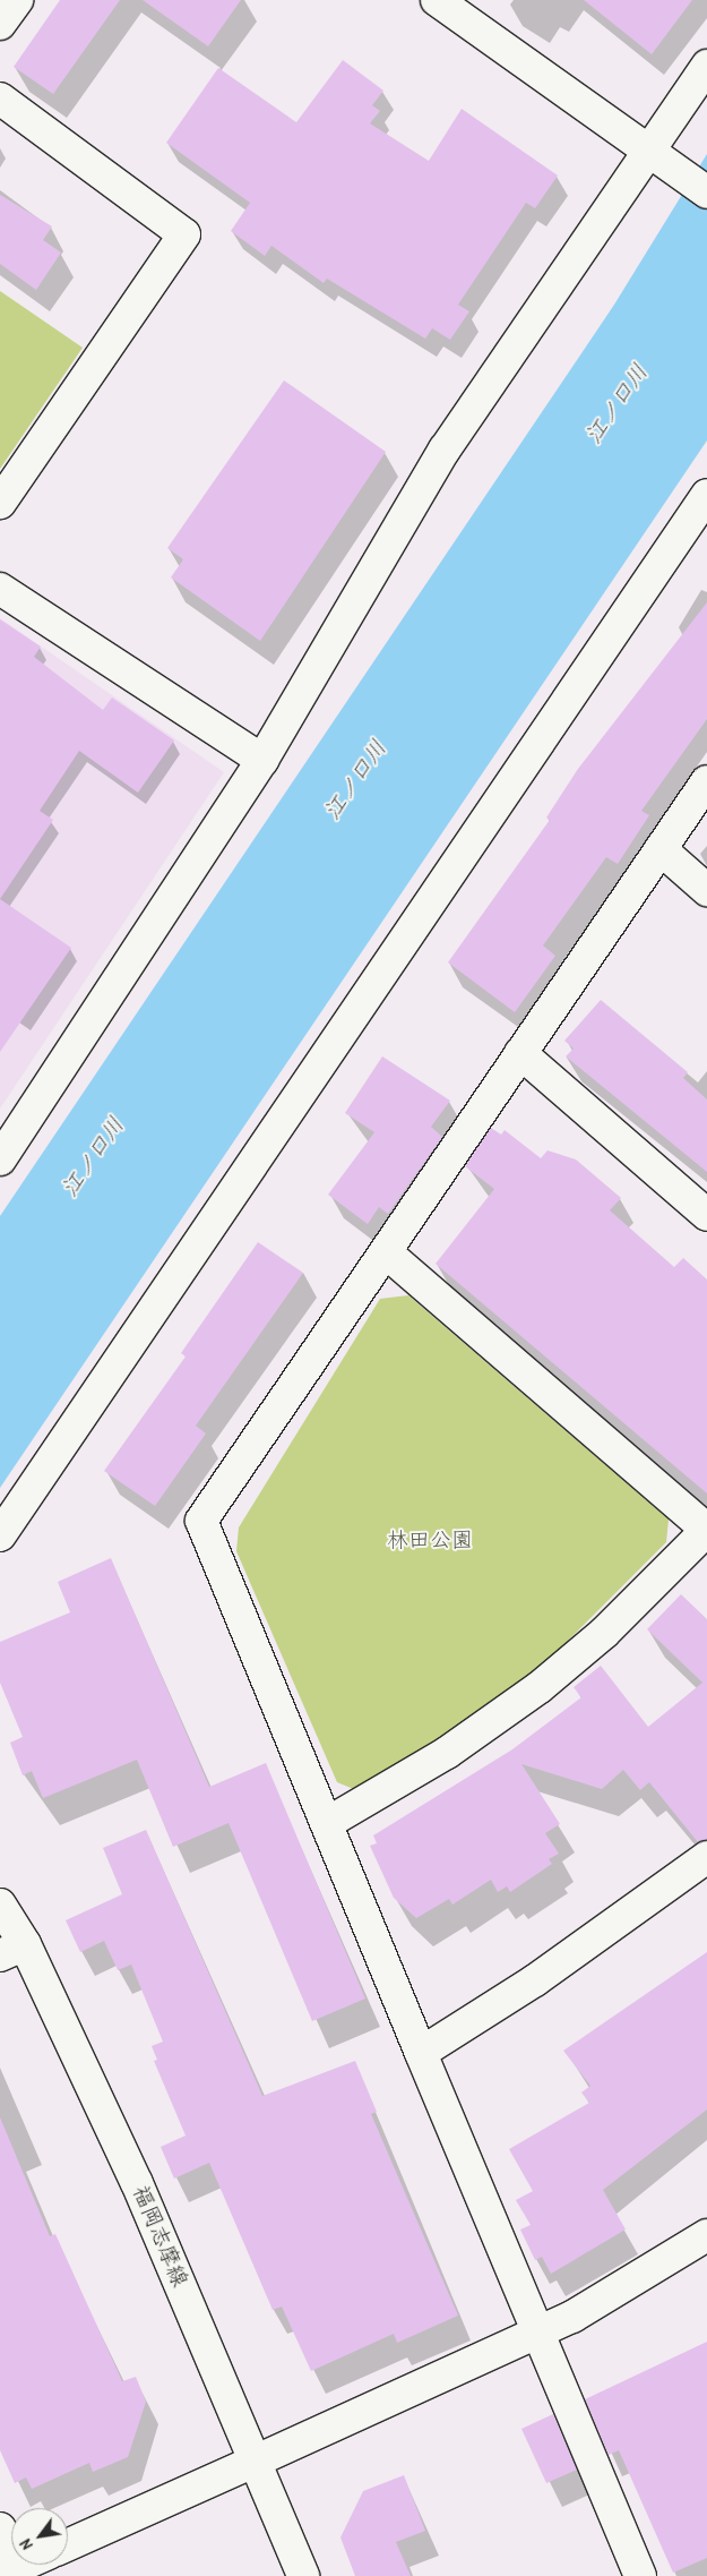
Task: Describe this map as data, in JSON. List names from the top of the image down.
{
  "streets": {
    "street": ["福岡志摩線"]
  },
  "water": ["江ノ口川"],
  "parks": ["林田公園"],
  "north": "bottom left"
}
